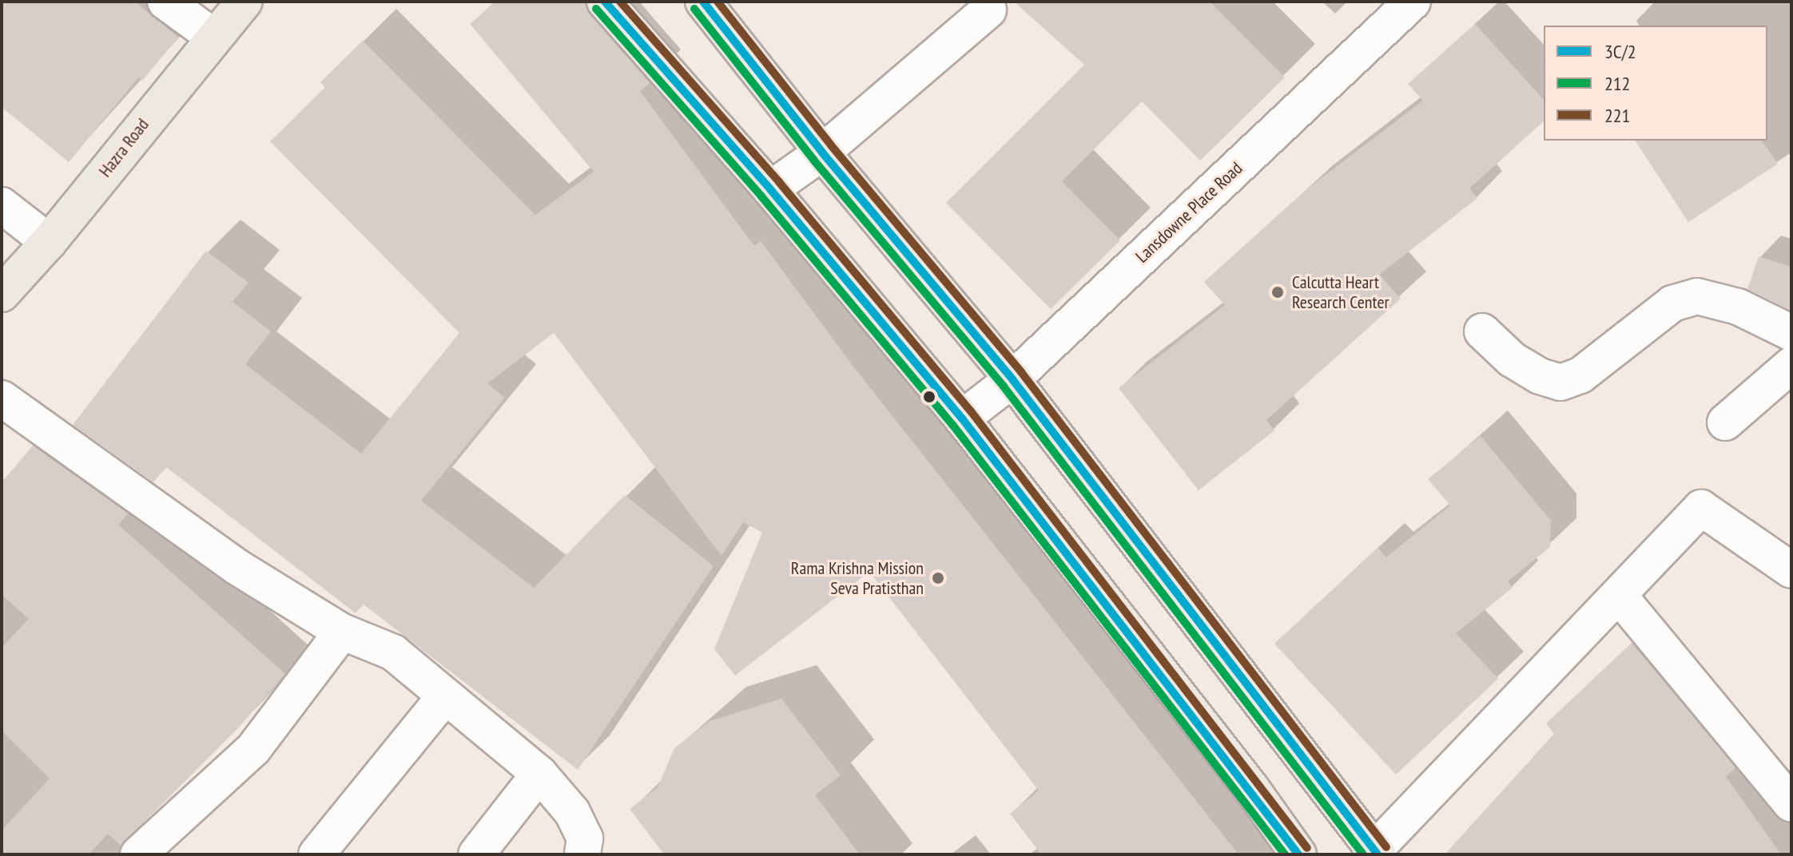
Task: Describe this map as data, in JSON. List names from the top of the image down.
{
  "streets": {
    "main road": ["Hazra Road"],
    "street": ["Lansdowne Place Road"]
  },
  "places": ["Calcutta Heart Research Center", "Rama Krishna Mission Seva Pratisthan"],
  "lines": ["transit line 3C/2", "transit line 221", "transit line 212"],
  "legend": ["3C/2", "212", "221"]
}
